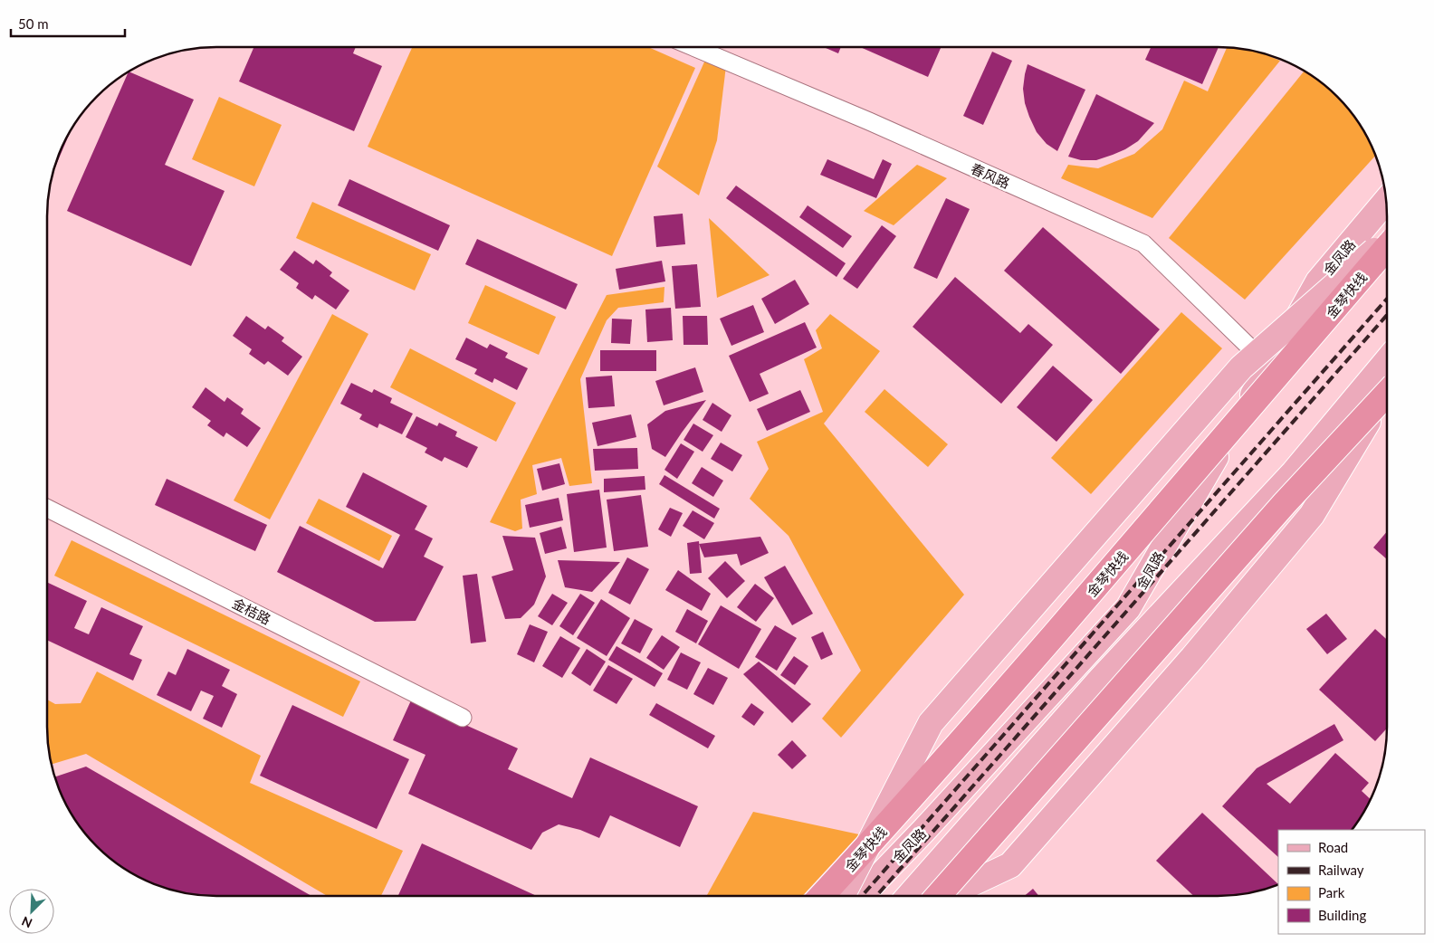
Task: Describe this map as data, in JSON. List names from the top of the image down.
{
  "streets": {
    "highway": ["金琴快线"],
    "main road": ["金凤路"],
    "street": ["春风路", "金桔路"]
  },
  "crossings": [
    ["春风路", "金凤路"]
  ],
  "legend": [
    "Road",
    "Railway",
    "Park",
    "Building"
  ],
  "scale_bar": "50 m",
  "north": "bottom left"
}
